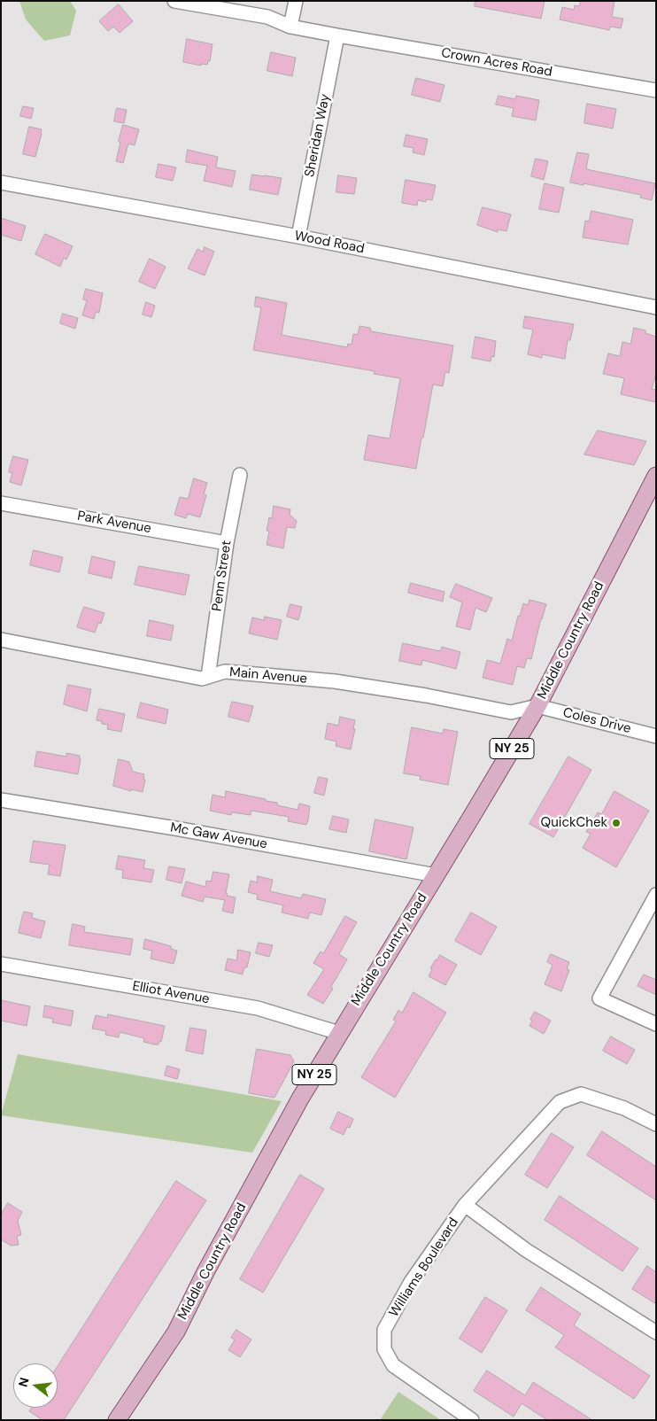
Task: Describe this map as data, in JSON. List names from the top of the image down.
{
  "streets": {
    "main road": ["Middle Country Road", "NY 25"],
    "street": [
      "Crown Acres Road",
      "Sheridan Way",
      "Wood Road",
      "Park Avenue",
      "Penn Street",
      "Main Avenue",
      "Coles Drive",
      "Mc Gaw Avenue",
      "Elliot Avenue",
      "Williams Boulevard"
    ]
  },
  "crossings": [
    ["Crown Acres Road", "Sheridan Way"],
    ["Sheridan Way", "Wood Road"],
    ["Park Avenue", "Penn Street"],
    ["Penn Street", "Main Avenue"],
    ["Middle Country Road", "Main Avenue"],
    ["Middle Country Road", "Coles Drive"],
    ["Middle Country Road", "Mc Gaw Avenue"],
    ["Middle Country Road", "Elliot Avenue"],
    ["Main Avenue", "Coles Drive"]
  ],
  "places": ["QuickChek"],
  "north": "left"
}
